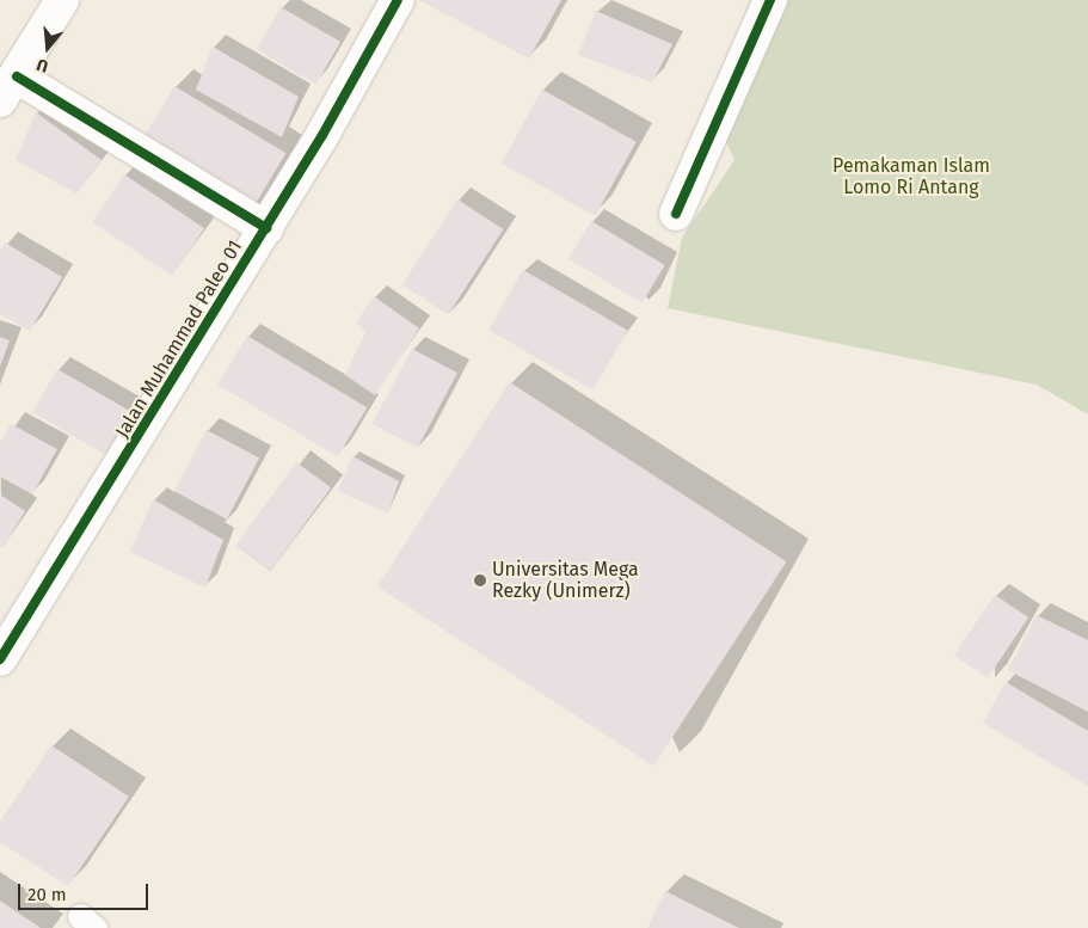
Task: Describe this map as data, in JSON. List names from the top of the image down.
{
  "streets": {
    "street": ["Jalan Muhammad Paleo 01"]
  },
  "parks": ["Pemakaman Islam Lomo Ri Antang"],
  "places": ["Universitas Mega Rezky (Unimerz)"],
  "scale_bar": "20 m",
  "north": "bottom"
}
